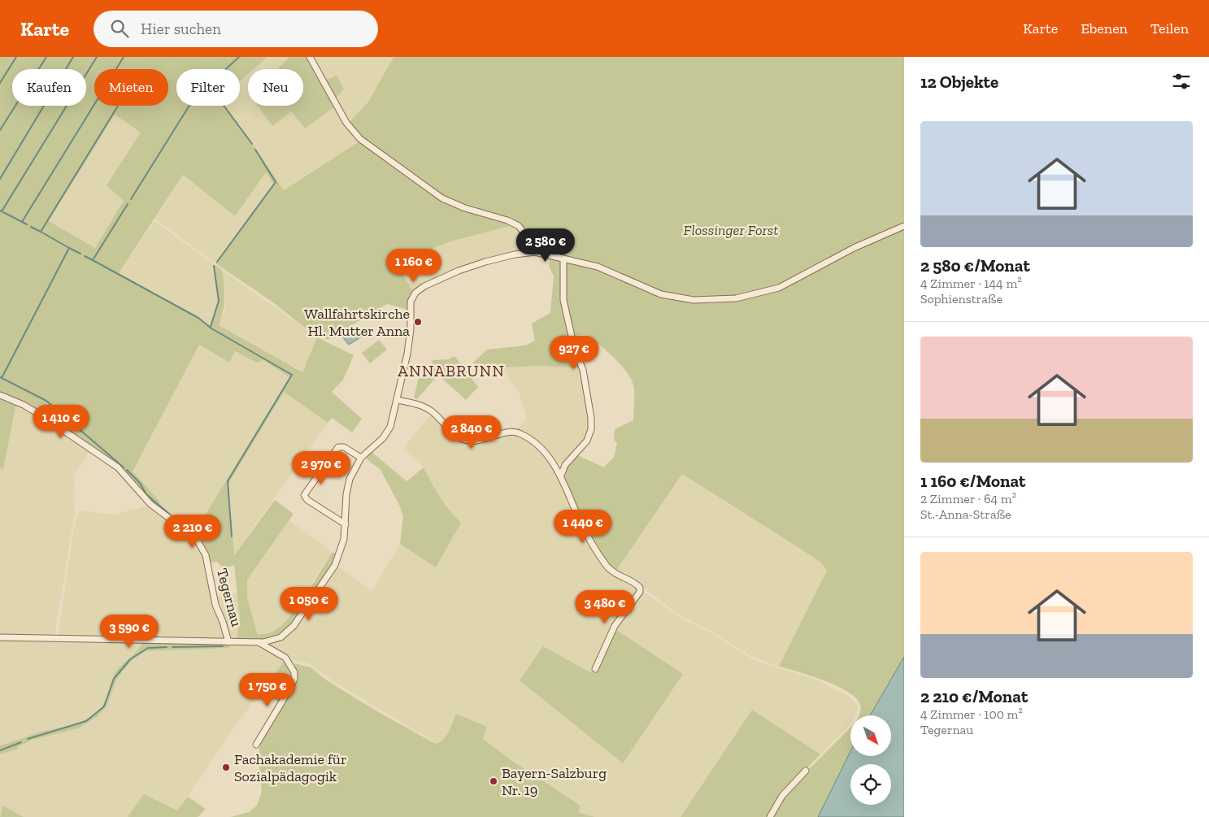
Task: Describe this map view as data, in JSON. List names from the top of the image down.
{
  "streets": {
    "street": ["Tegernau"]
  },
  "districts": ["ANNABRUNN"],
  "parks": ["Flossinger Forst"],
  "places": ["Wallfahrtskirche Hl. Mutter Anna", "Fachakademie für Sozialpädagogik", "Bayern-Salzburg Nr. 19"],
  "north": "bottom right",
  "page": {
    "header": "Karte",
    "search": "Hier suchen",
    "nav": ["Karte", "Ebenen", "Teilen"],
    "heading": "12 Objekte",
    "chip": [
      "Kaufen",
      "Mieten",
      "Filter",
      "Neu"
    ],
    "list": [
      {
        "name": "2 580 €/Monat",
        "note": "4 Zimmer · 144 m² · Sophienstraße"
      },
      {
        "name": "1 160 €/Monat",
        "note": "2 Zimmer · 64 m² · St.-Anna-Straße"
      },
      {
        "name": "2 210 €/Monat",
        "note": "4 Zimmer · 100 m² · Tegernau"
      }
    ],
    "price": [
      "2 580 €",
      "1 160 €",
      "927 €",
      "1 410 €",
      "2 840 €",
      "2 970 €",
      "1 440 €",
      "2 210 €",
      "1 050 €",
      "3 480 €",
      "3 590 €",
      "1 750 €"
    ]
  }
}
